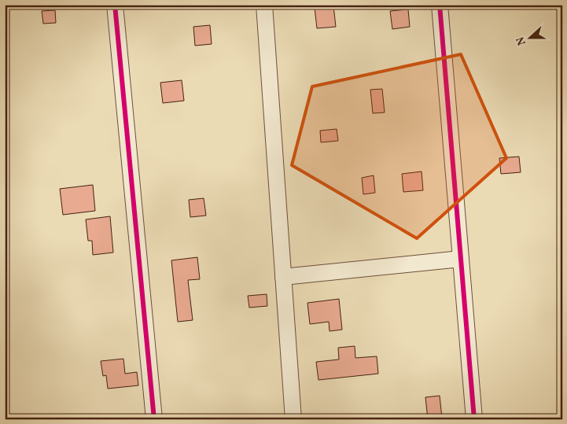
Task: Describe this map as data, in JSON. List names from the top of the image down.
{
  "north": "left"
}
